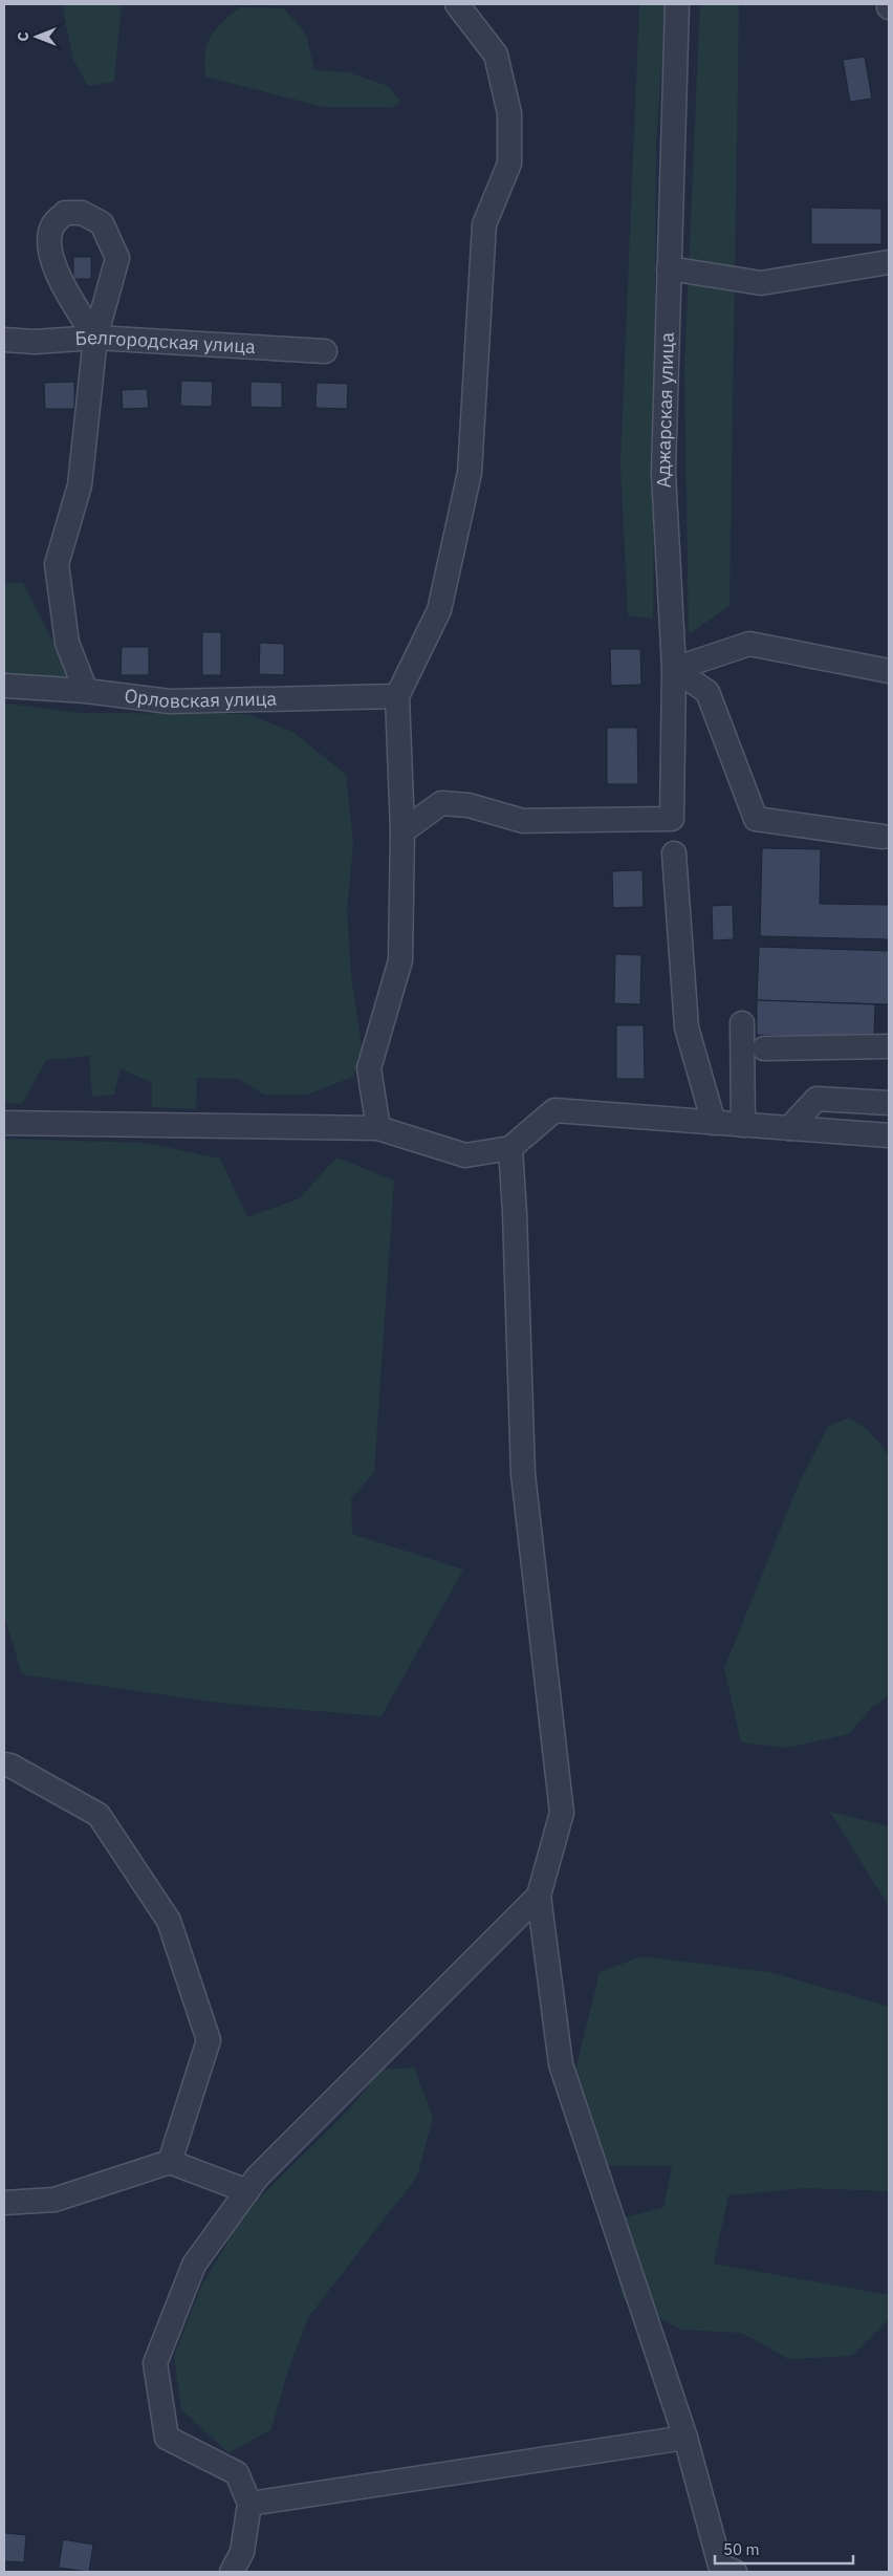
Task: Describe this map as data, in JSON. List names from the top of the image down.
{
  "streets": {
    "street": ["Белгородская улица", "Аджарская улица", "Орловская улица"]
  },
  "scale_bar": "50 m",
  "north": "left"
}
